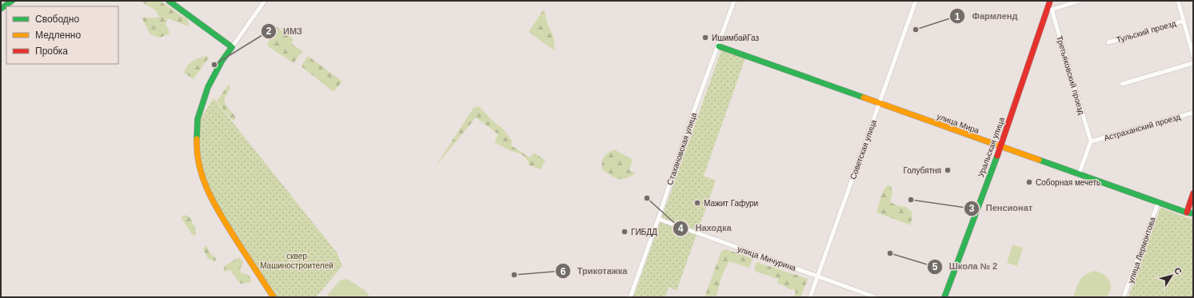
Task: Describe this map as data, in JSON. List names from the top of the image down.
{
  "streets": {
    "street": [
      "Тульский проезд",
      "Третьяковский проезд",
      "улица Мира",
      "Астраханский проезд",
      "Уральская улица",
      "Стахановская улица",
      "Советская улица",
      "улица Лермонтова",
      "улица Мичурина"
    ]
  },
  "crossings": [
    ["Третьяковский проезд", "Астраханский проезд"],
    ["улица Мира", "Уральская улица"],
    ["улица Мира", "Стахановская улица"],
    ["улица Мира", "Советская улица"],
    ["улица Мира", "улица Лермонтова"],
    ["Стахановская улица", "улица Мичурина"],
    ["Советская улица", "улица Мичурина"]
  ],
  "parks": ["сквер Машиностроителей"],
  "places": [
    "Фармленд",
    "ИшимбайГаз",
    "ИМЗ",
    "Голубятня",
    "Соборная мечеть",
    "Находка",
    "Пенсионат",
    "Мажит Гафури",
    "ГИБДД",
    "Школа № 2",
    "Трикотажка"
  ],
  "legend": ["Свободно", "Медленно", "Пробка"],
  "north": "top right"
}
